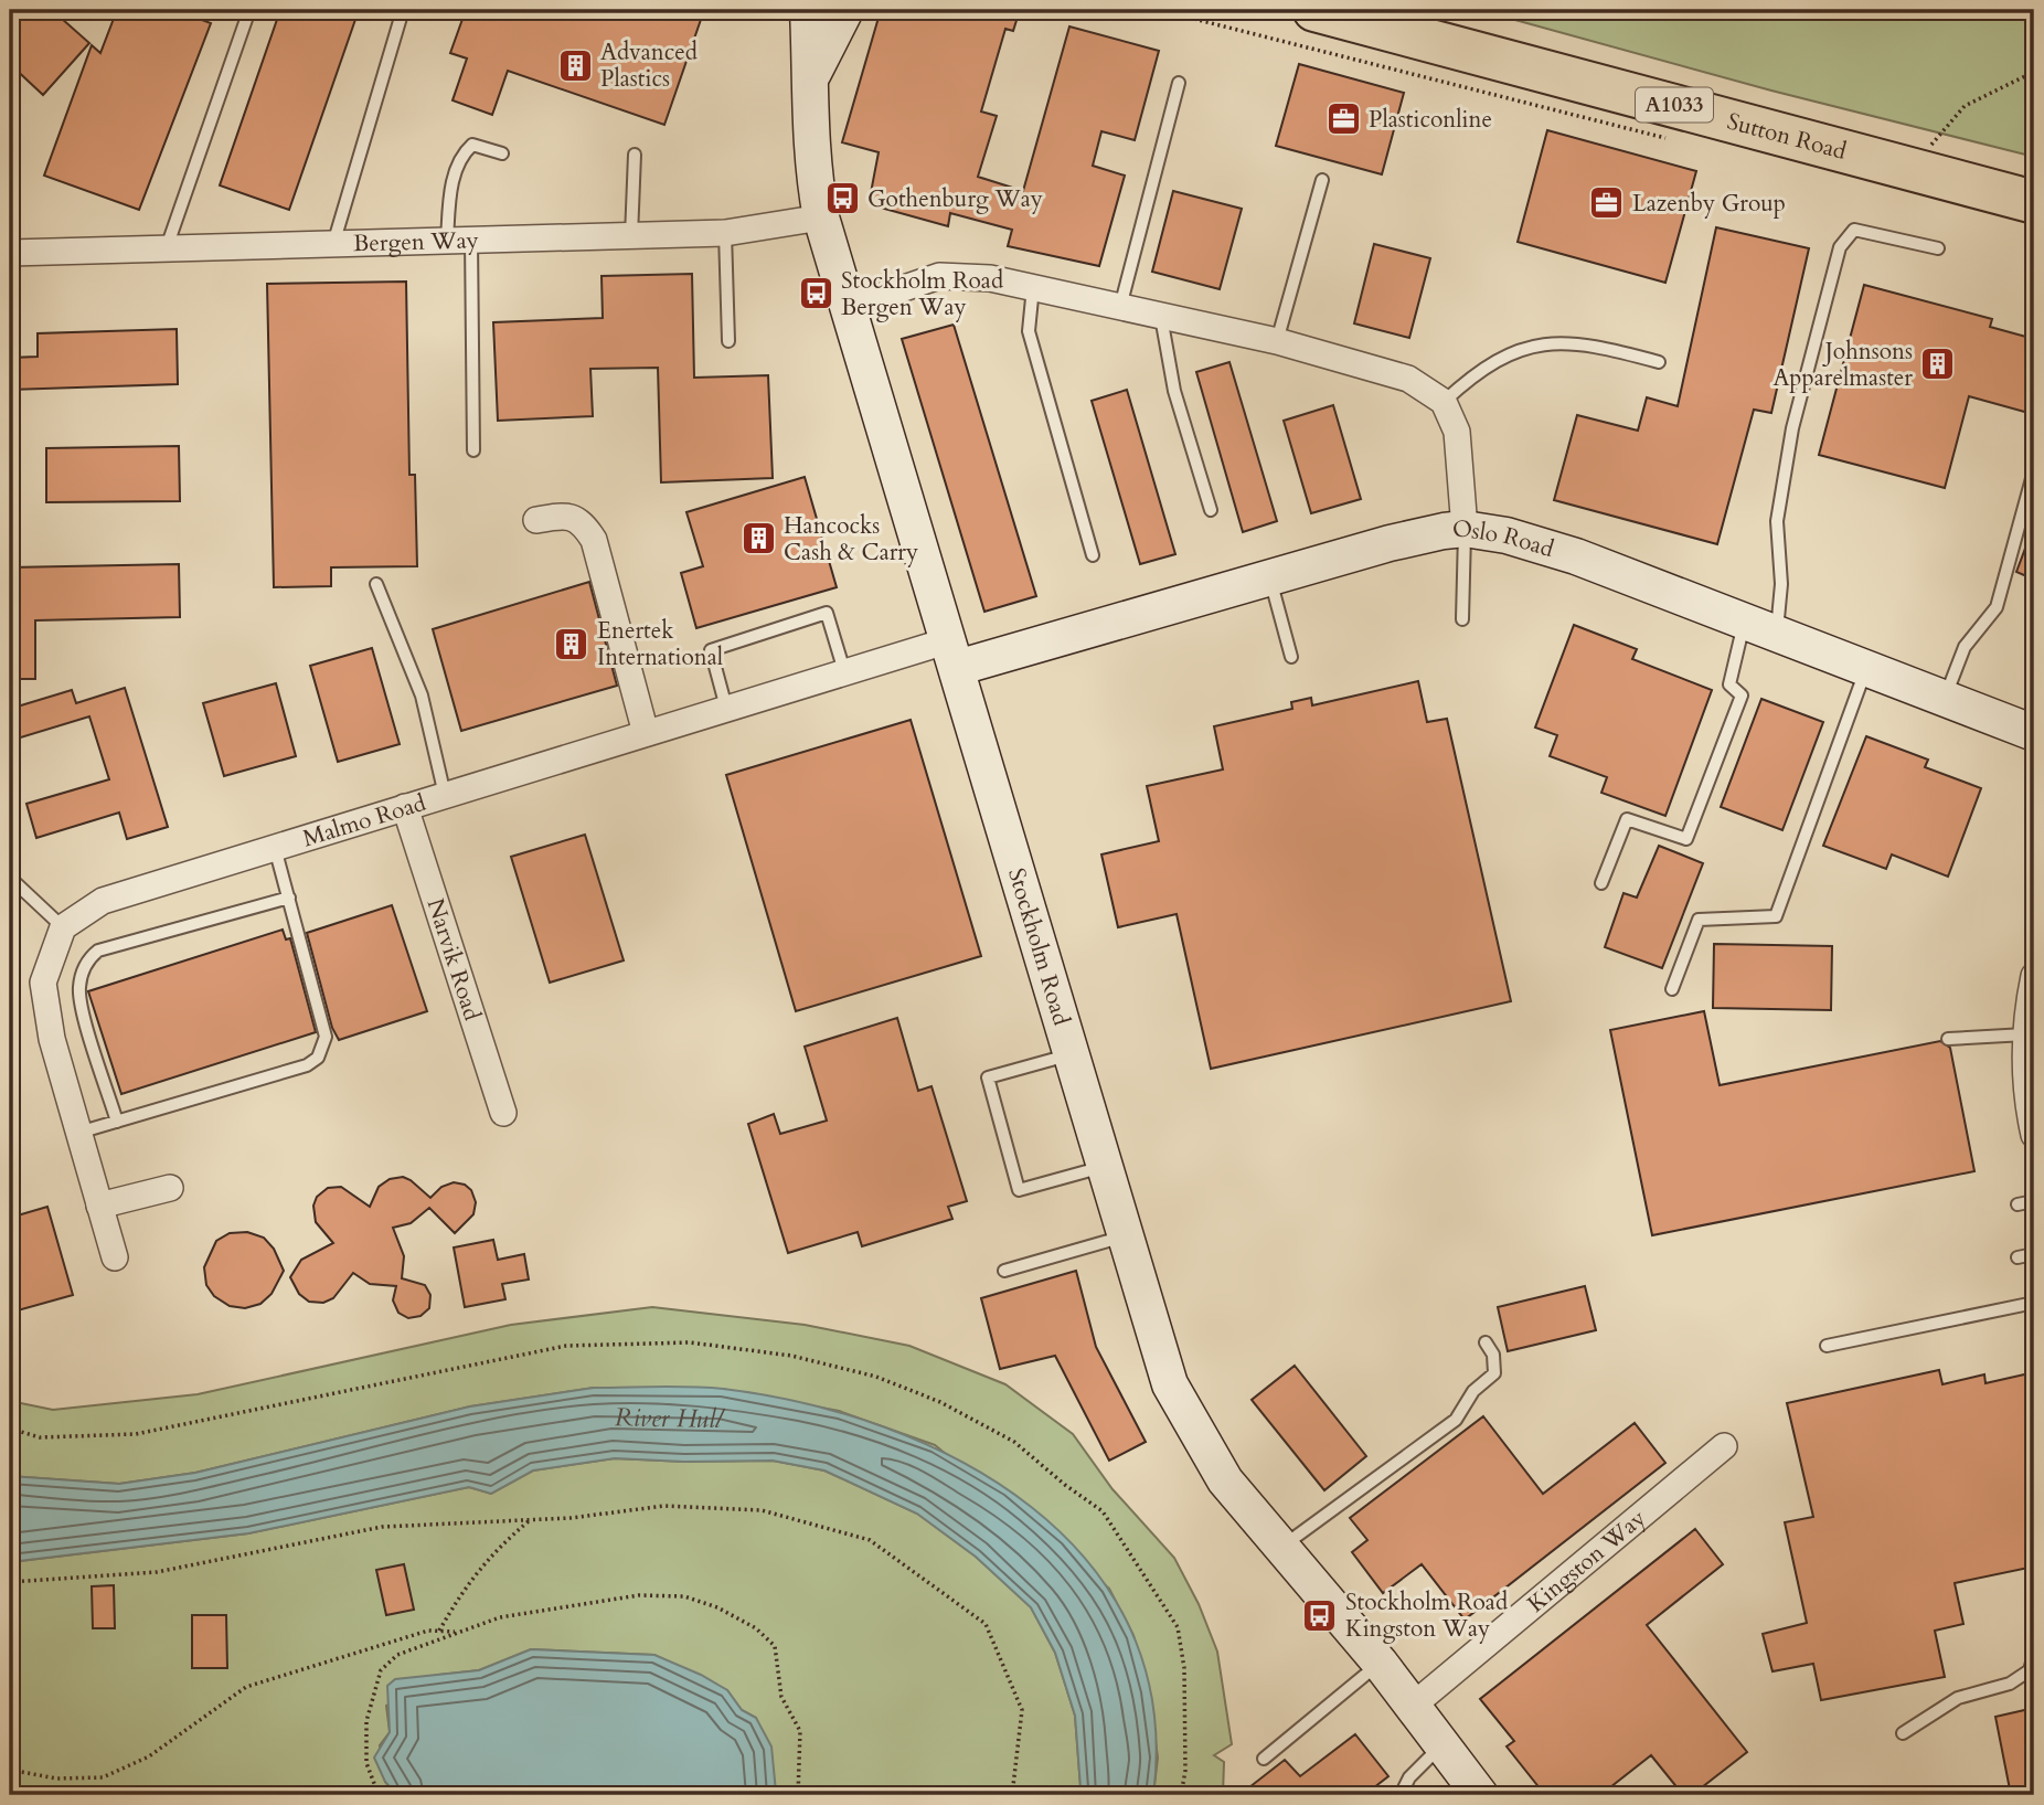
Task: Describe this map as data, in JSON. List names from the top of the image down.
{
  "streets": {
    "highway": ["A1033", "Sutton Road"],
    "street": [
      "Bergen Way",
      "Oslo Road",
      "Malmo Road",
      "Stockholm Road",
      "Narvik Road",
      "Kingston Way"
    ]
  },
  "crossings": [
    ["Bergen Way", "Stockholm Road"],
    ["Oslo Road", "Malmo Road"],
    ["Oslo Road", "Stockholm Road"],
    ["Malmo Road", "Stockholm Road"],
    ["Malmo Road", "Narvik Road"],
    ["Stockholm Road", "Kingston Way"]
  ],
  "water": ["River Hull"],
  "places": {
    "building": [
      "Advanced Plastics",
      "Johnsons Apparelmaster",
      "Hancocks Cash & Carry",
      "Enertek International"
    ],
    "office": ["Plasticonline", "Lazenby Group"],
    "bus stop": ["Gothenburg Way", "Stockholm Road Bergen Way", "Stockholm Road Kingston Way"]
  }
}
